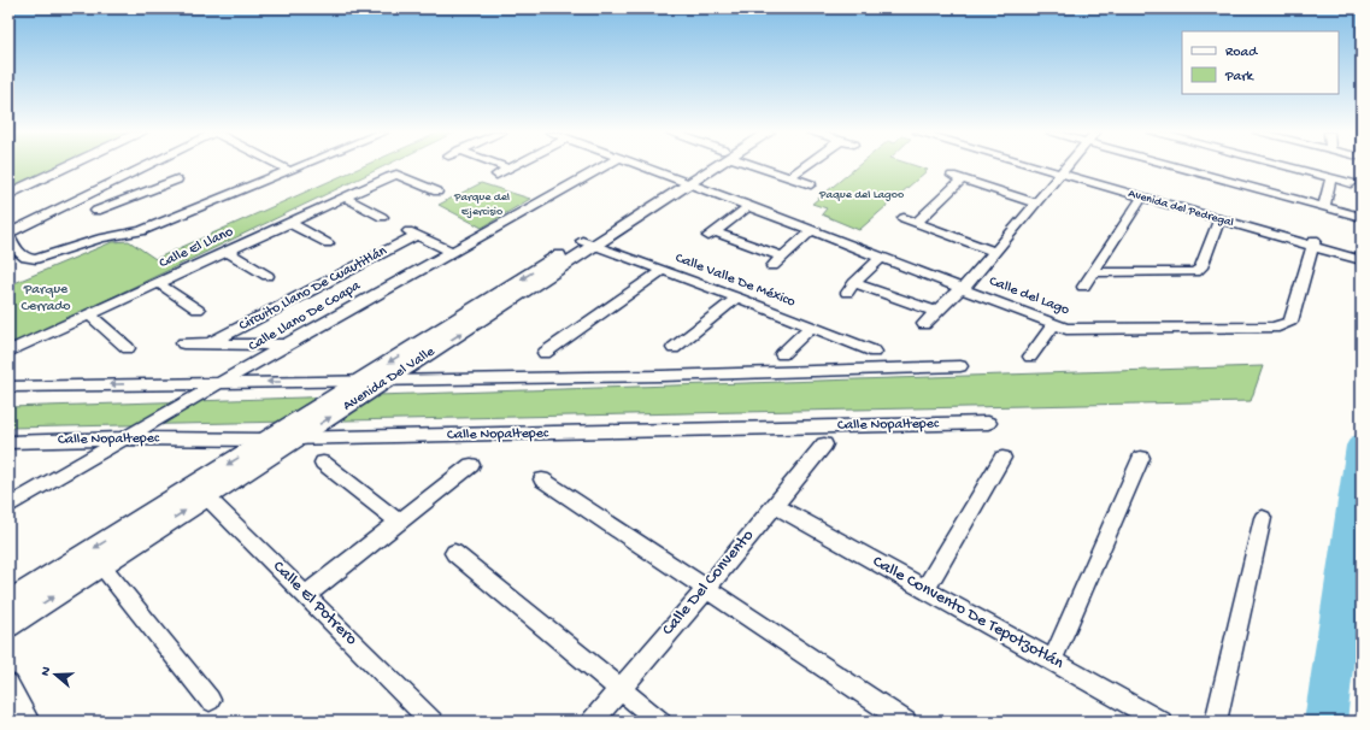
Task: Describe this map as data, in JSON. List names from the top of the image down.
{
  "streets": {
    "street": [
      "Avenida del Pedregal",
      "Calle El Llano",
      "Calle Valle De México",
      "Circuito Llano De Cuautitlán",
      "Calle del Lago",
      "Calle Llano De Coapa",
      "Avenida Del Valle",
      "Calle Nopaltepec",
      "Calle Del Convento",
      "Calle El Potrero",
      "Calle Convento De Tepotzotlán"
    ]
  },
  "crossings": [
    ["Avenida del Pedregal", "Calle del Lago"],
    ["Calle Valle De México", "Avenida Del Valle"],
    ["Circuito Llano De Cuautitlán", "Calle Llano De Coapa"],
    ["Calle del Lago", "Avenida Del Valle"],
    ["Calle Llano De Coapa", "Calle Nopaltepec"],
    ["Avenida Del Valle", "Calle Nopaltepec"],
    ["Avenida Del Valle", "Calle El Potrero"],
    ["Calle Del Convento", "Calle Convento De Tepotzotlán"]
  ],
  "parks": ["Paque del Lagoo", "Parque del Ejercisio", "Parque Cerrado"],
  "legend": ["Road", "Park"],
  "north": "left"
}
